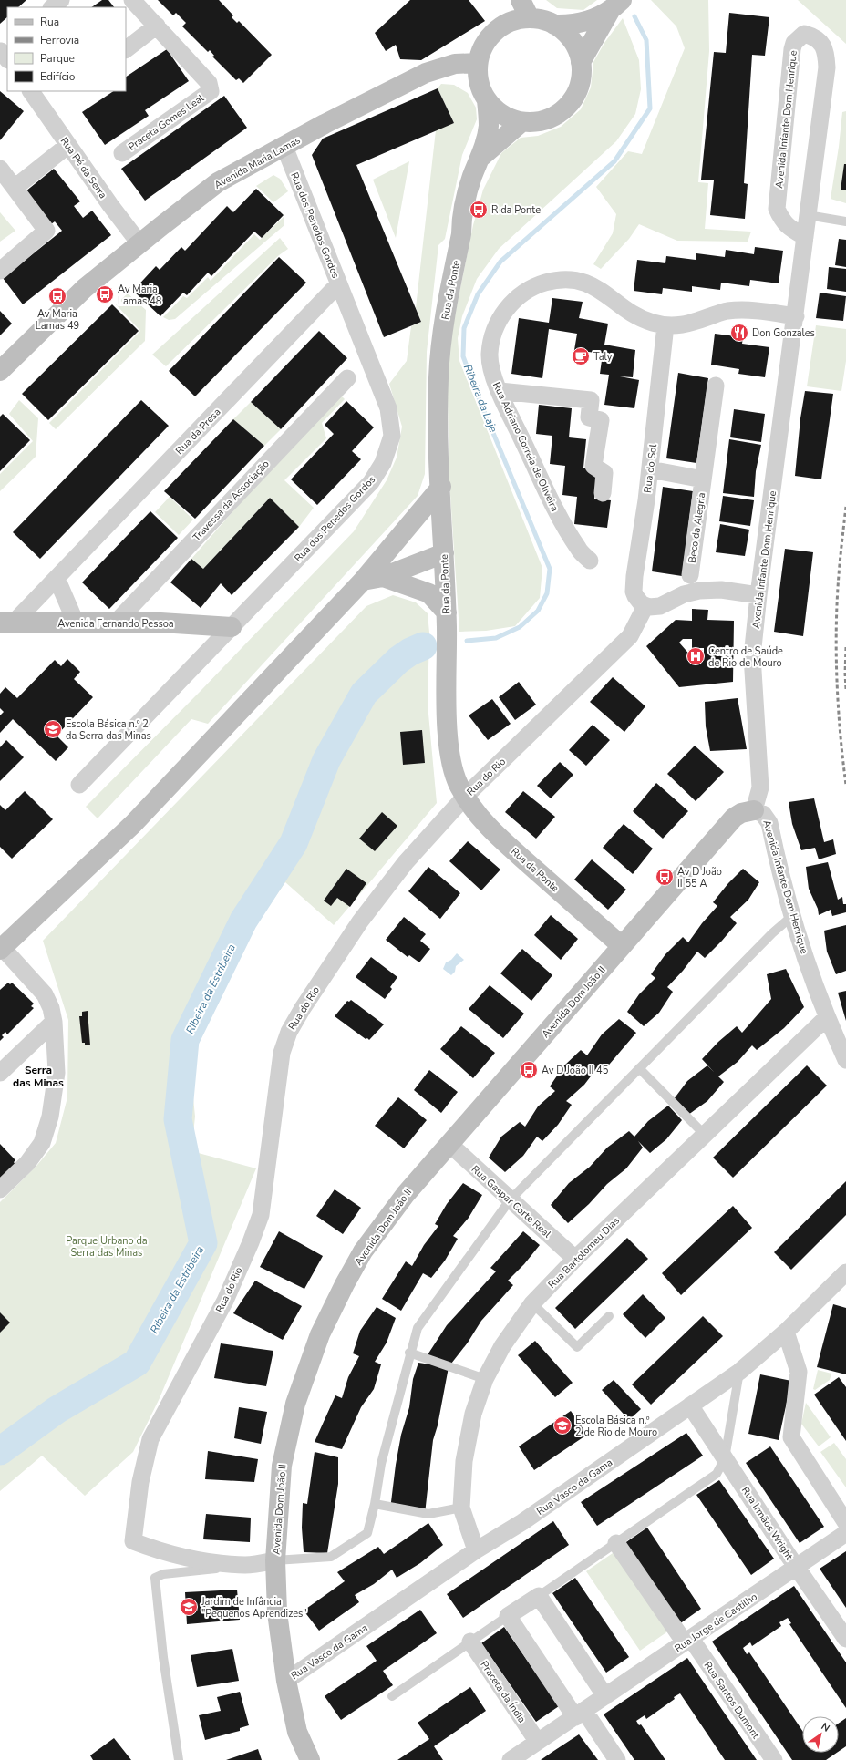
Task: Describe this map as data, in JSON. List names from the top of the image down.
{
  "streets": {
    "street": [
      "Avenida Infante Dom Henrique",
      "Praceta Gomes Leal",
      "Avenida Maria Lamas",
      "Rua Pé da Serra",
      "Rua dos Penedos Gordos",
      "Rua da Ponte",
      "Rua da Presa",
      "Rua Adriano Correia de Oliveira",
      "Rua do Sol",
      "Travessa da Associação",
      "Beco da Alegria",
      "Avenida Fernando Pessoa",
      "Rua do Rio",
      "Avenida Dom João II",
      "Rua Gaspar Corte Real",
      "Rua Bartolomeu Dias",
      "Rua Vasco da Gama",
      "Rua Irmãos Wright",
      "Rua Jorge de Castilho",
      "Praceta da Índia",
      "Rua Santos Dumont"
    ]
  },
  "crossings": [
    ["Avenida Infante Dom Henrique", "Rua Adriano Correia de Oliveira"],
    ["Avenida Infante Dom Henrique", "Avenida Dom João II"],
    ["Avenida Infante Dom Henrique", "Rua Bartolomeu Dias"],
    ["Avenida Maria Lamas", "Rua Pé da Serra"],
    ["Avenida Maria Lamas", "Rua dos Penedos Gordos"],
    ["Rua dos Penedos Gordos", "Rua da Presa"],
    ["Rua dos Penedos Gordos", "Avenida Fernando Pessoa"],
    ["Rua da Ponte", "Rua do Rio"],
    ["Rua da Ponte", "Avenida Dom João II"],
    ["Rua da Presa", "Avenida Fernando Pessoa"],
    ["Rua Adriano Correia de Oliveira", "Rua do Sol"],
    ["Rua do Sol", "Beco da Alegria"],
    ["Rua do Sol", "Rua do Rio"],
    ["Travessa da Associação", "Avenida Fernando Pessoa"],
    ["Rua do Rio", "Avenida Dom João II"],
    ["Avenida Dom João II", "Rua Gaspar Corte Real"],
    ["Avenida Dom João II", "Rua Vasco da Gama"],
    ["Rua Gaspar Corte Real", "Rua Bartolomeu Dias"],
    ["Rua Bartolomeu Dias", "Rua Vasco da Gama"],
    ["Rua Vasco da Gama", "Rua Irmãos Wright"],
    ["Rua Irmãos Wright", "Rua Jorge de Castilho"],
    ["Rua Jorge de Castilho", "Rua Santos Dumont"]
  ],
  "districts": ["Serra das Minas"],
  "water": ["Ribeira da Laje", "Ribeira da Estribeira"],
  "parks": ["Parque Urbano da Serra das Minas"],
  "places": {
    "bus stop": [
      "R da Ponte",
      "Av Maria Lamas 48",
      "Av Maria Lamas 49",
      "Av D João II 55 A",
      "Av D João II 45"
    ],
    "restaurant": ["Don Gonzales"],
    "cafe": ["Taly"],
    "hospital": ["Centro de Saúde de Rio de Mouro"],
    "school or university": ["Escola Básica n.º 2 da Serra das Minas", "Escola Básica n.º 2 de Rio de Mouro", "Jardim de Infância \"Pequenos Aprendizes\""]
  },
  "legend": [
    "Rua",
    "Ferrovia",
    "Parque",
    "Edifício"
  ],
  "north": "top right"
}
